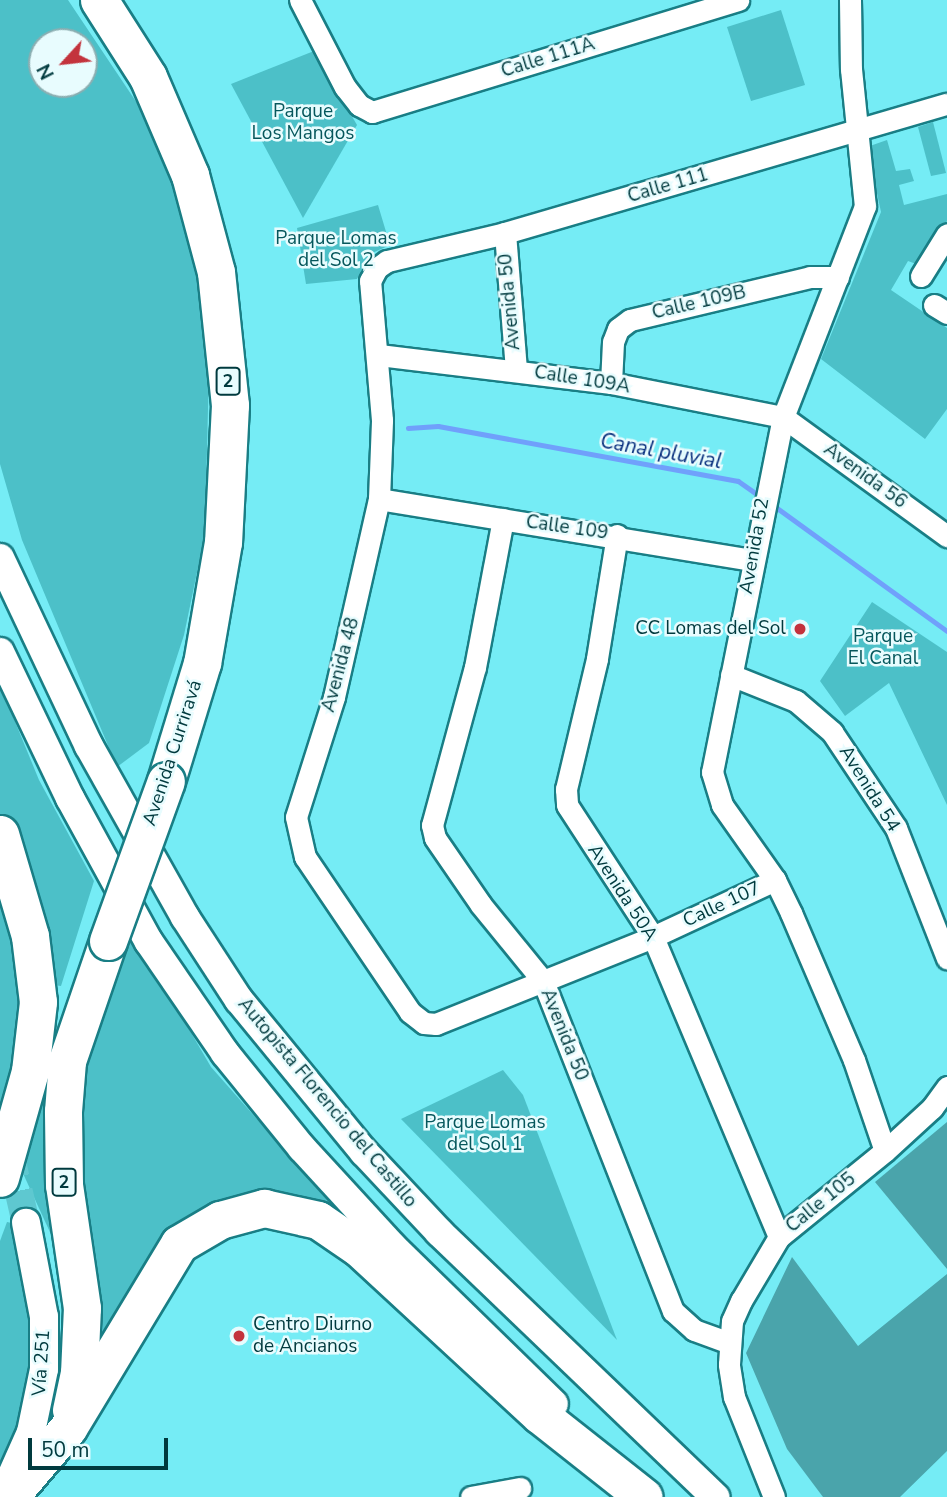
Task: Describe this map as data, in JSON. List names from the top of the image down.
{
  "streets": {
    "highway": ["2", "Avenida Curriravá"],
    "main road": ["Autopista Florencio del Castillo", "Vía 251"],
    "street": [
      "Calle 111A",
      "Calle 111",
      "Avenida 50",
      "Calle 109B",
      "Calle 109A",
      "Avenida 56",
      "Calle 109",
      "Avenida 52",
      "Avenida 48",
      "Avenida 54",
      "Avenida 50A",
      "Calle 107",
      "Calle 105"
    ]
  },
  "crossings": [
    ["Calle 111", "Avenida 50"],
    ["Calle 111", "Avenida 52"],
    ["Calle 111", "Avenida 48"],
    ["Avenida 50", "Calle 109A"],
    ["Avenida 50", "Calle 109"],
    ["Avenida 50", "Calle 107"],
    ["Avenida 50", "Calle 105"],
    ["Calle 109B", "Calle 109A"],
    ["Calle 109B", "Avenida 52"],
    ["Calle 109A", "Avenida 56"],
    ["Calle 109A", "Avenida 52"],
    ["Calle 109A", "Avenida 48"],
    ["Avenida 56", "Avenida 52"],
    ["Calle 109", "Avenida 52"],
    ["Calle 109", "Avenida 48"],
    ["Calle 109", "Avenida 50A"],
    ["Avenida 52", "Avenida 54"],
    ["Avenida 52", "Calle 107"],
    ["Avenida 52", "Calle 105"],
    ["Avenida 48", "Calle 107"],
    ["Avenida 50A", "Calle 107"],
    ["Avenida 50A", "Calle 105"]
  ],
  "water": ["Canal pluvial"],
  "parks": [
    "Parque Los Mangos",
    "Parque Lomas del Sol 2",
    "Parque El Canal",
    "Parque Lomas del Sol 1"
  ],
  "places": ["CC Lomas del Sol", "Centro Diurno de Ancianos"],
  "scale_bar": "50 m",
  "north": "bottom left"
}
